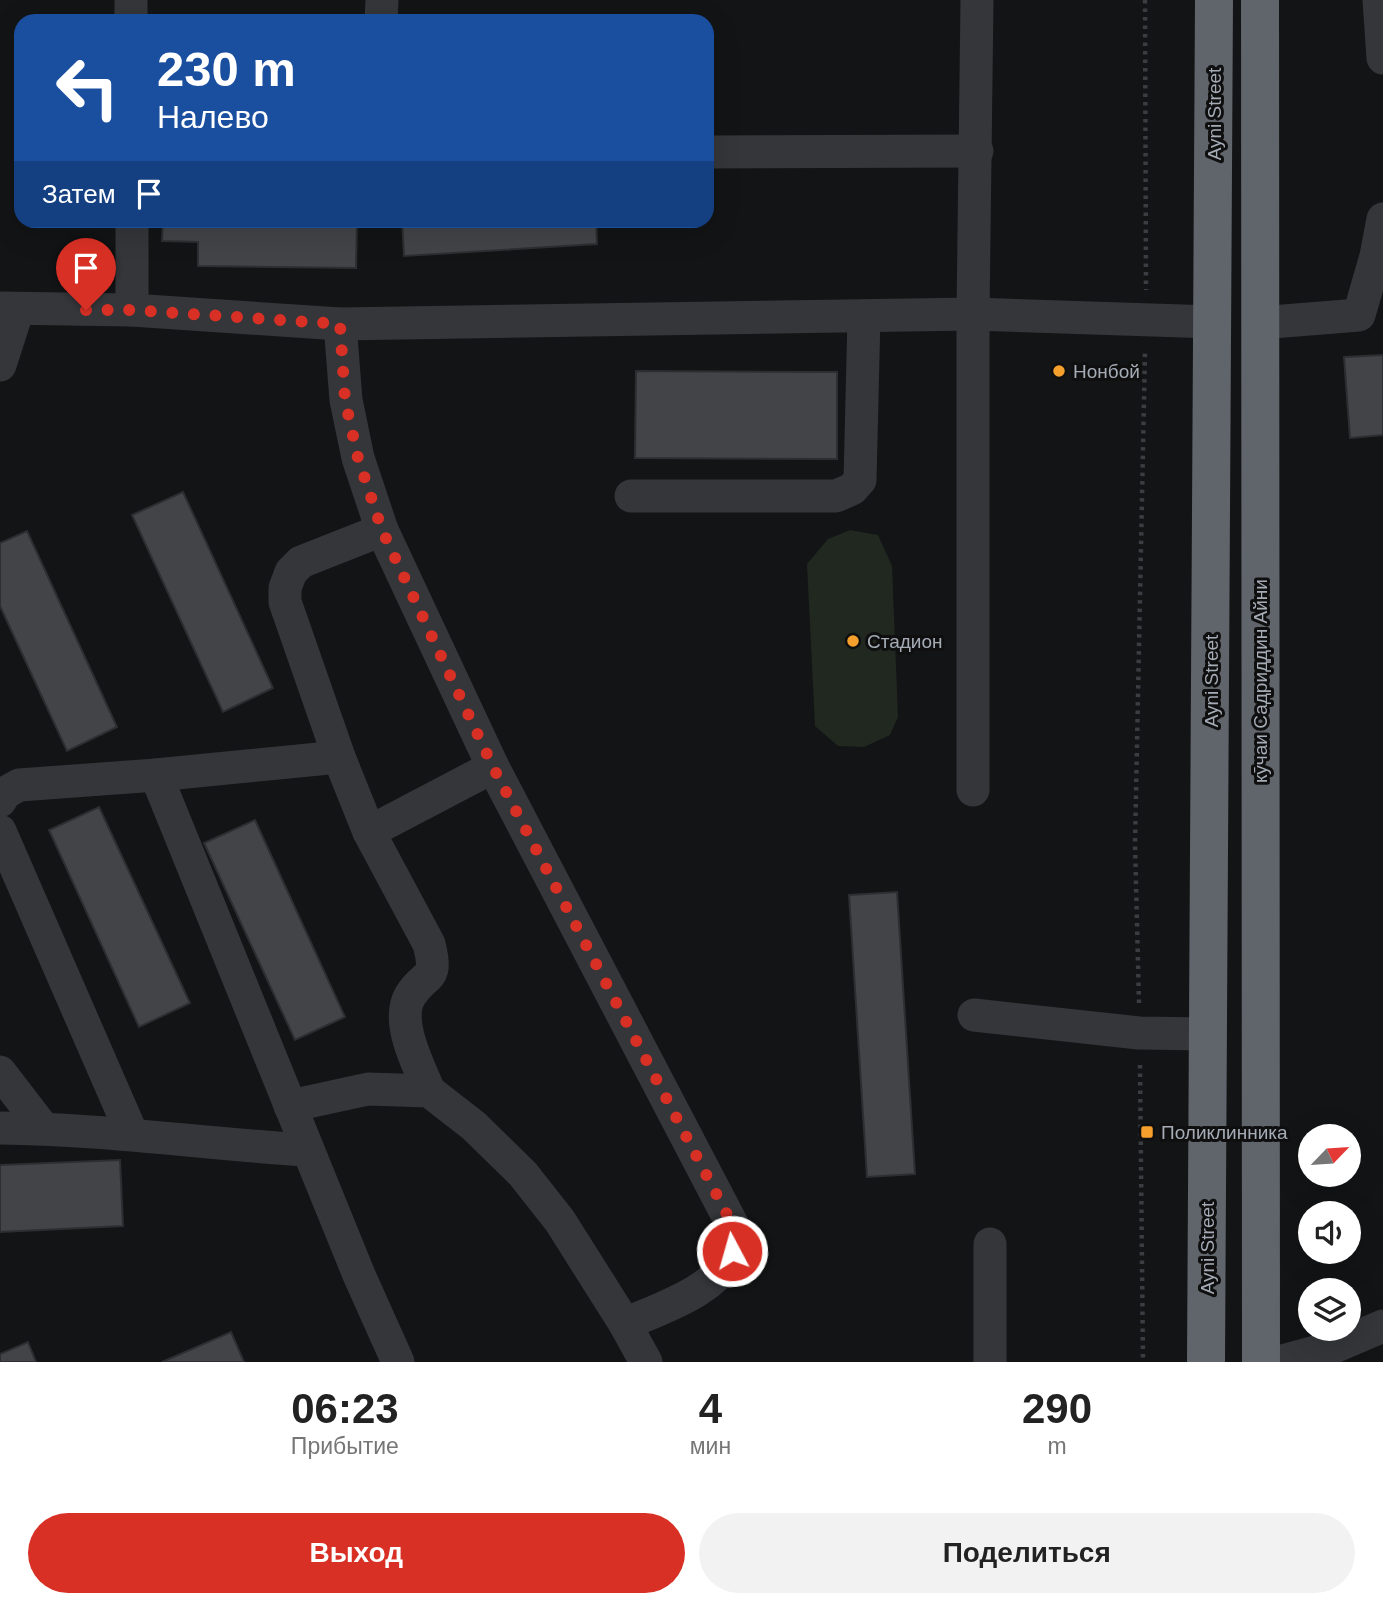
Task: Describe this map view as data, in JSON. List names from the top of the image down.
{
  "streets": {
    "highway": ["Ayni Street", "кӯчаи Садриддин Айни"]
  },
  "places": {
    "other": ["Нонбой", "Стадион"],
    "transit": ["Поликлинника"]
  },
  "north": "top right",
  "page": {
    "turn": ["230 m", "Налево"],
    "then": "Затем",
    "eta": [
      "06:23",
      "Прибытие",
      "4",
      "мин",
      "290",
      "m"
    ],
    "buttons": ["Выход", "Поделиться"]
  }
}
